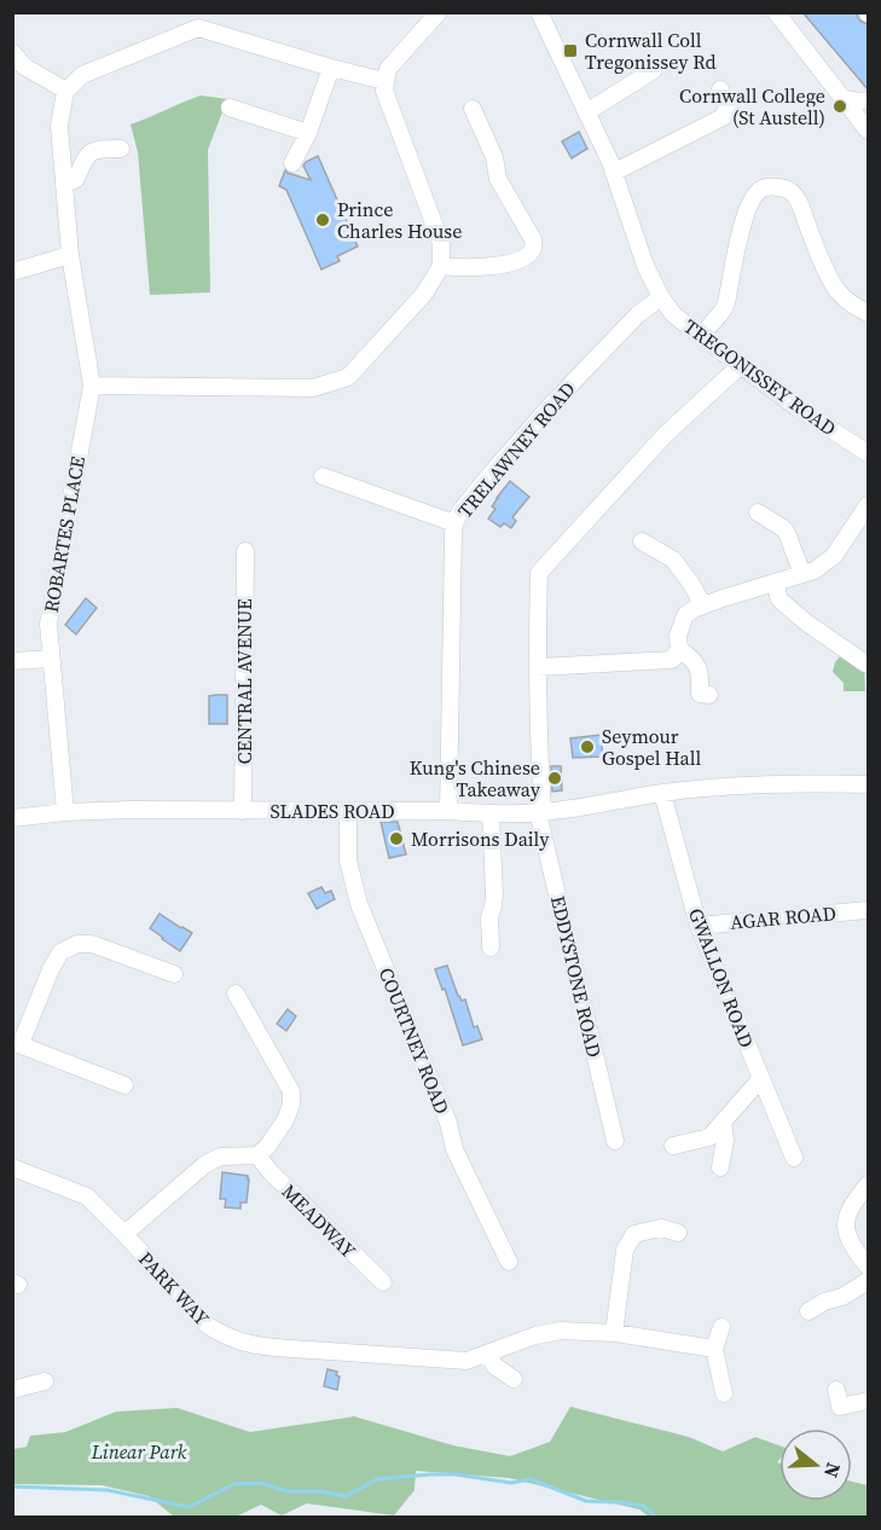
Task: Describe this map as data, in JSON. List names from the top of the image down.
{
  "streets": {
    "street": [
      "TREGONISSEY ROAD",
      "TRELAWNEY ROAD",
      "ROBARTES PLACE",
      "CENTRAL AVENUE",
      "SLADES ROAD",
      "AGAR ROAD",
      "EDDYSTONE ROAD",
      "GWALLON ROAD",
      "COURTNEY ROAD",
      "MEADWAY",
      "PARK WAY"
    ]
  },
  "crossings": [
    ["TREGONISSEY ROAD", "TRELAWNEY ROAD"],
    ["TREGONISSEY ROAD", "EDDYSTONE ROAD"],
    ["TRELAWNEY ROAD", "SLADES ROAD"],
    ["ROBARTES PLACE", "SLADES ROAD"],
    ["CENTRAL AVENUE", "SLADES ROAD"],
    ["SLADES ROAD", "EDDYSTONE ROAD"],
    ["SLADES ROAD", "GWALLON ROAD"],
    ["SLADES ROAD", "COURTNEY ROAD"],
    ["AGAR ROAD", "GWALLON ROAD"]
  ],
  "parks": ["Linear Park"],
  "places": {
    "transit": ["Cornwall Coll Tregonissey Rd"],
    "other": [
      "Cornwall College (St Austell)",
      "Prince Charles House",
      "Seymour Gospel Hall",
      "Kung's Chinese Takeaway",
      "Morrisons Daily"
    ]
  },
  "north": "right"
}
